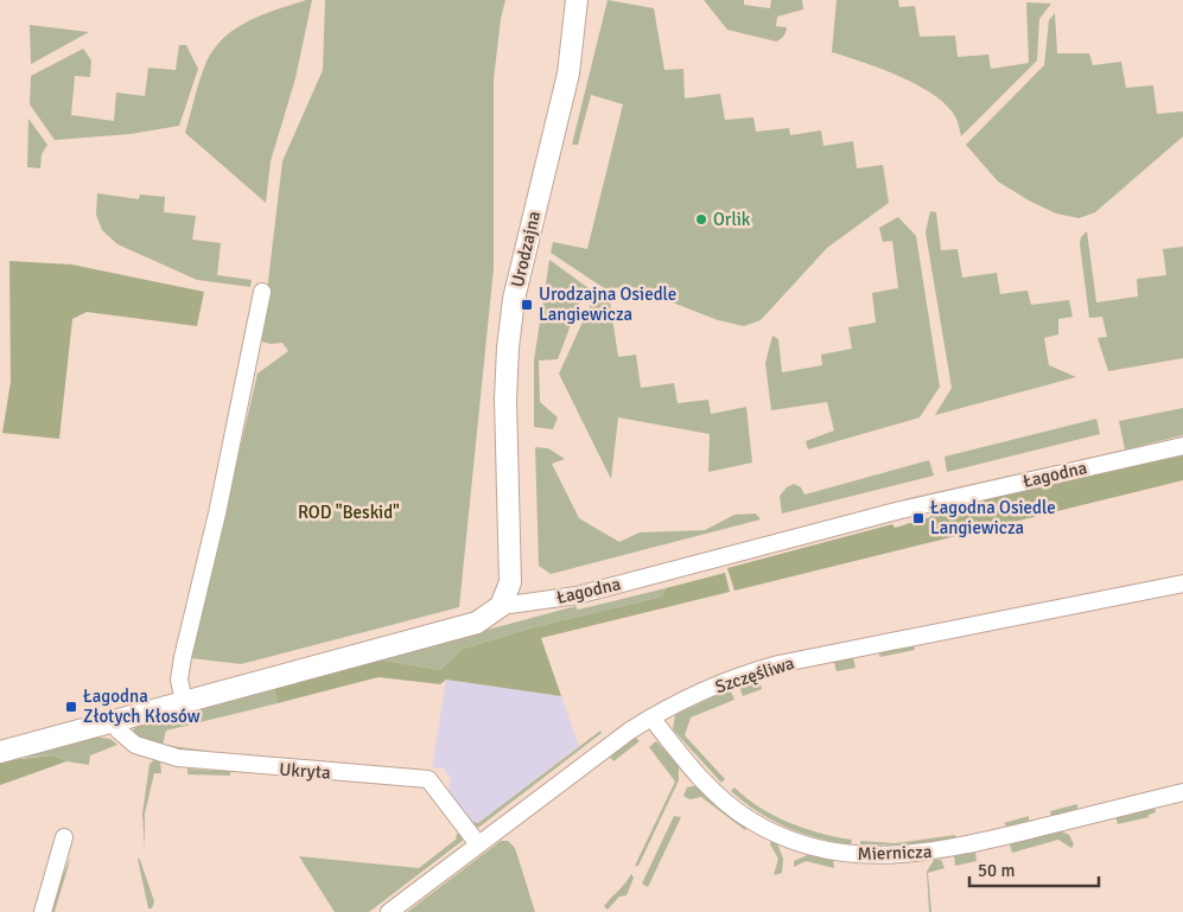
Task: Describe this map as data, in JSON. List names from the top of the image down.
{
  "streets": {
    "street": [
      "Urodzajna",
      "Łagodna",
      "Szczęśliwa",
      "Ukryta",
      "Miernicza"
    ]
  },
  "crossings": [
    ["Urodzajna", "Łagodna"],
    ["Łagodna", "Ukryta"],
    ["Szczęśliwa", "Ukryta"],
    ["Szczęśliwa", "Miernicza"]
  ],
  "parks": ["ROD \"Beskid\""],
  "places": {
    "other": ["Orlik"],
    "transit": ["Urodzajna Osiedle Langiewicza", "Łagodna Osiedle Langiewicza", "Łagodna Złotych Kłosów"]
  },
  "scale_bar": "50 m"
}
